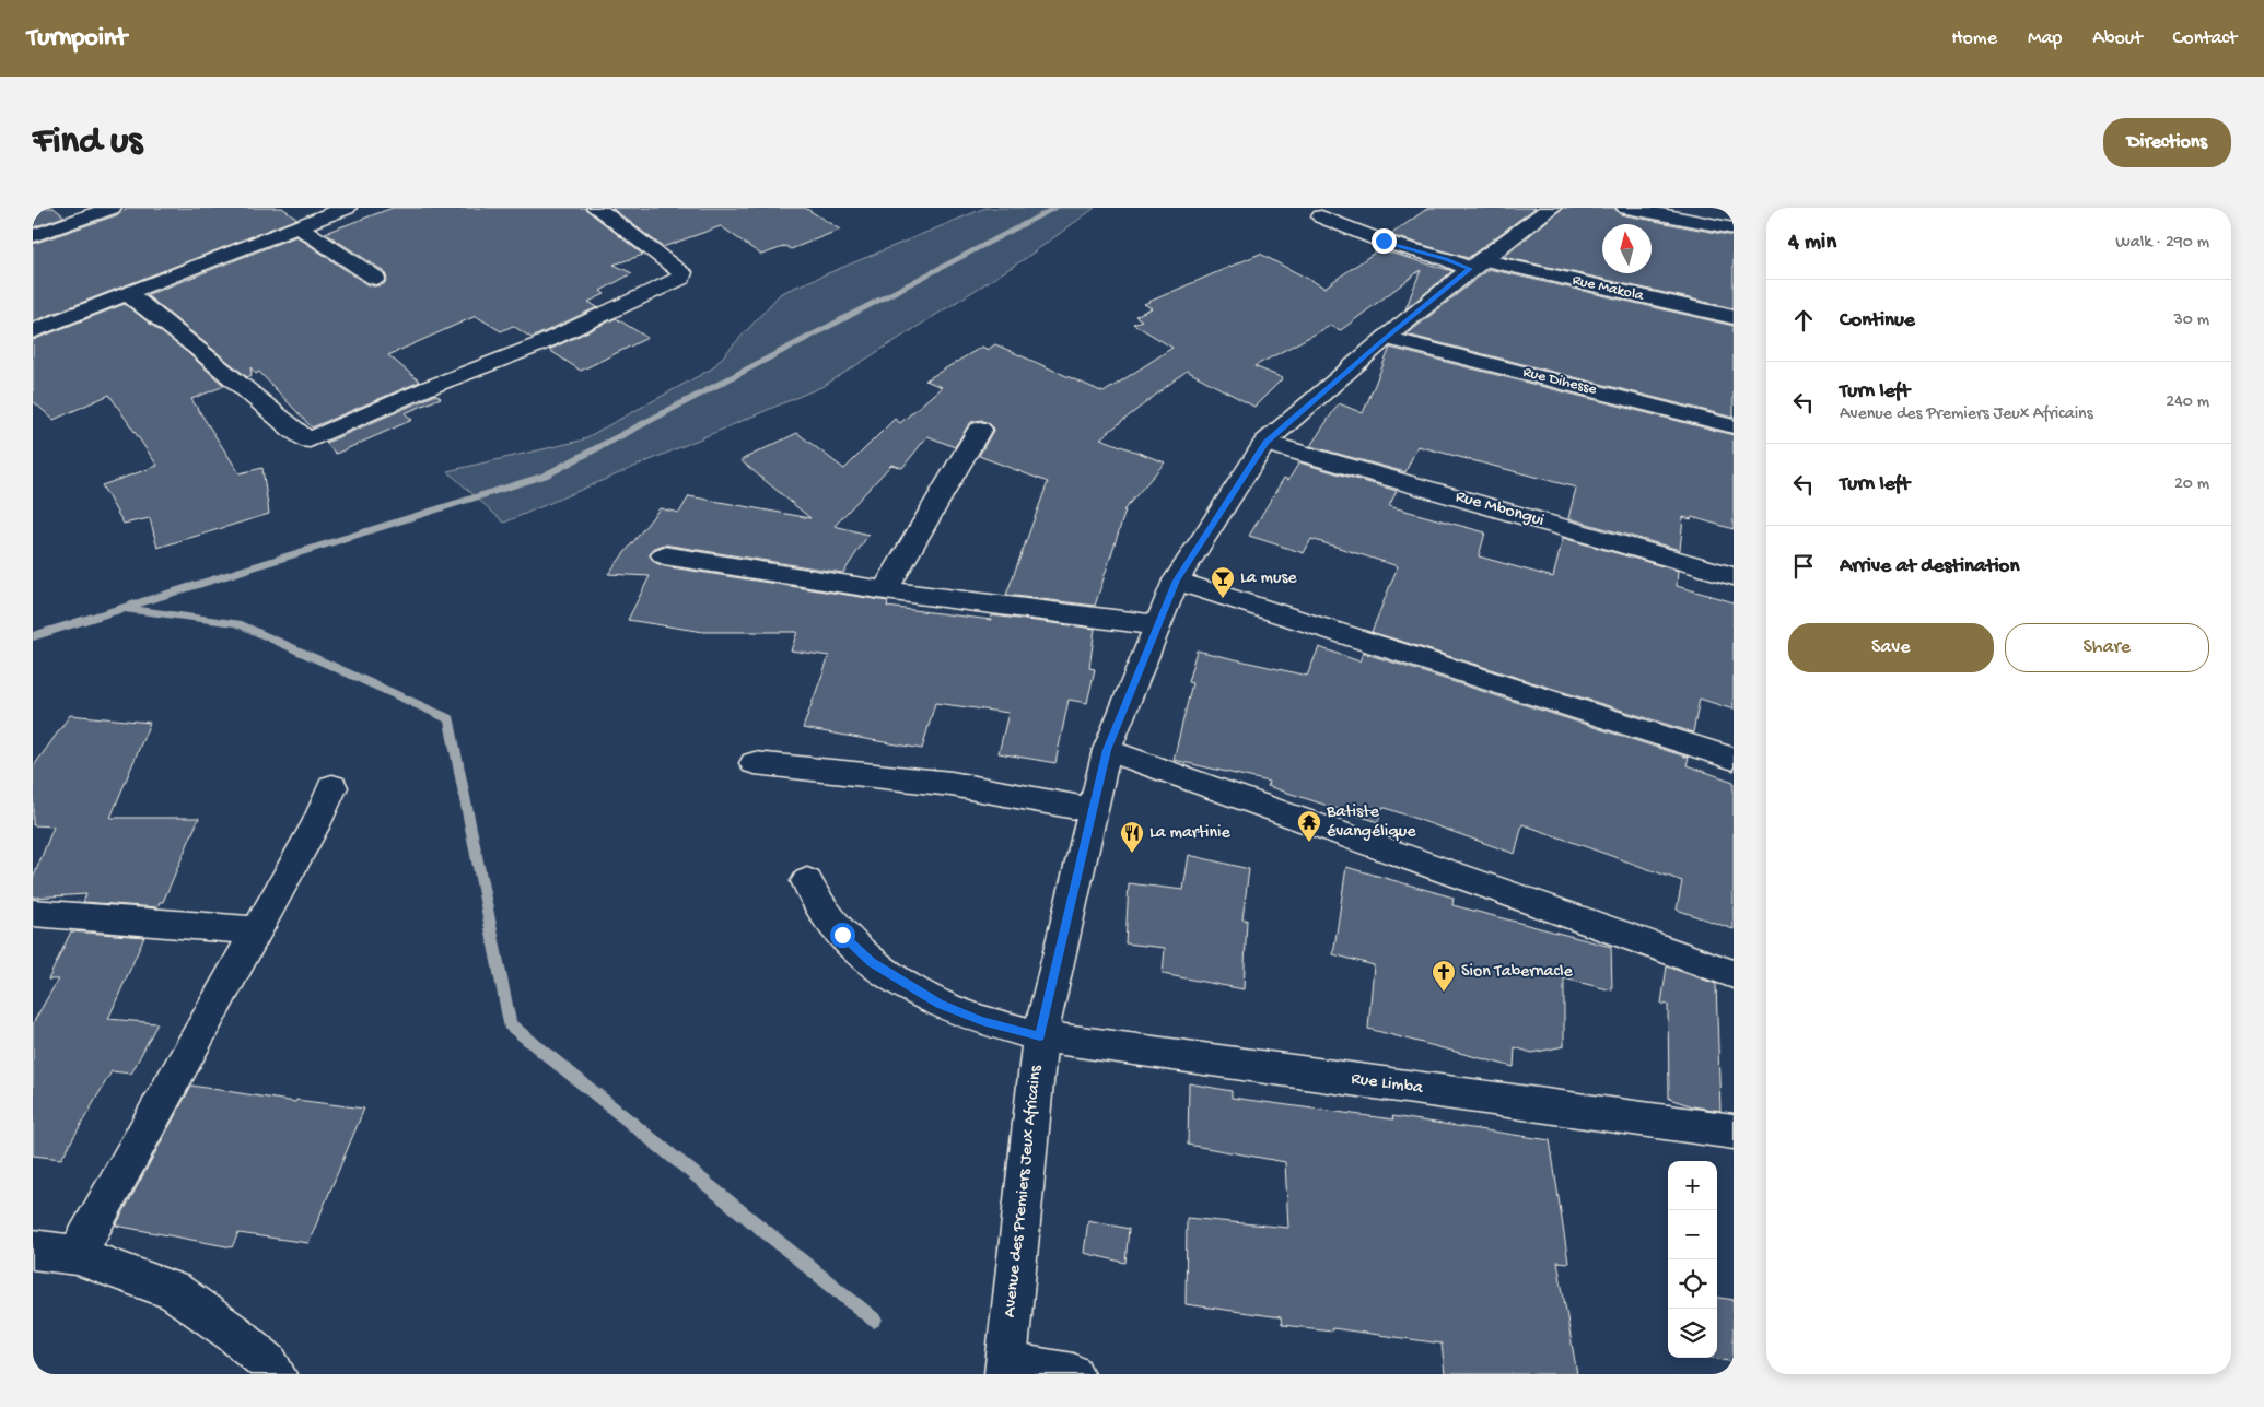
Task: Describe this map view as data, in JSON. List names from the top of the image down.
{
  "streets": {
    "street": [
      "Rue Makola",
      "Rue Dihesse",
      "Rue Mbongui",
      "Rue Limba",
      "Avenue des Premiers Jeux Africains"
    ]
  },
  "crossings": [
    ["Rue Makola", "Avenue des Premiers Jeux Africains"],
    ["Rue Dihesse", "Avenue des Premiers Jeux Africains"],
    ["Rue Mbongui", "Avenue des Premiers Jeux Africains"],
    ["Rue Limba", "Avenue des Premiers Jeux Africains"]
  ],
  "places": {
    "bar": ["La muse"],
    "temple": ["Batiste évangélique"],
    "restaurant": ["La martinie"],
    "church": ["Sion Tabernacle"]
  },
  "north": "top",
  "page": {
    "header": "Turnpoint",
    "nav": [
      "Home",
      "Map",
      "About",
      "Contact"
    ],
    "buttons": [
      "Directions",
      ["Save", "Share"]
    ],
    "title": "Find us",
    "heading": ["4 min", "Walk · 290 m"],
    "list": [
      ["Continue", "30 m"],
      ["Turn left", "Avenue des Premiers Jeux Africains", "240 m"],
      ["Turn left", "20 m"],
      "Arrive at destination"
    ],
    "map_buttons": ["+", "−"]
  }
}
